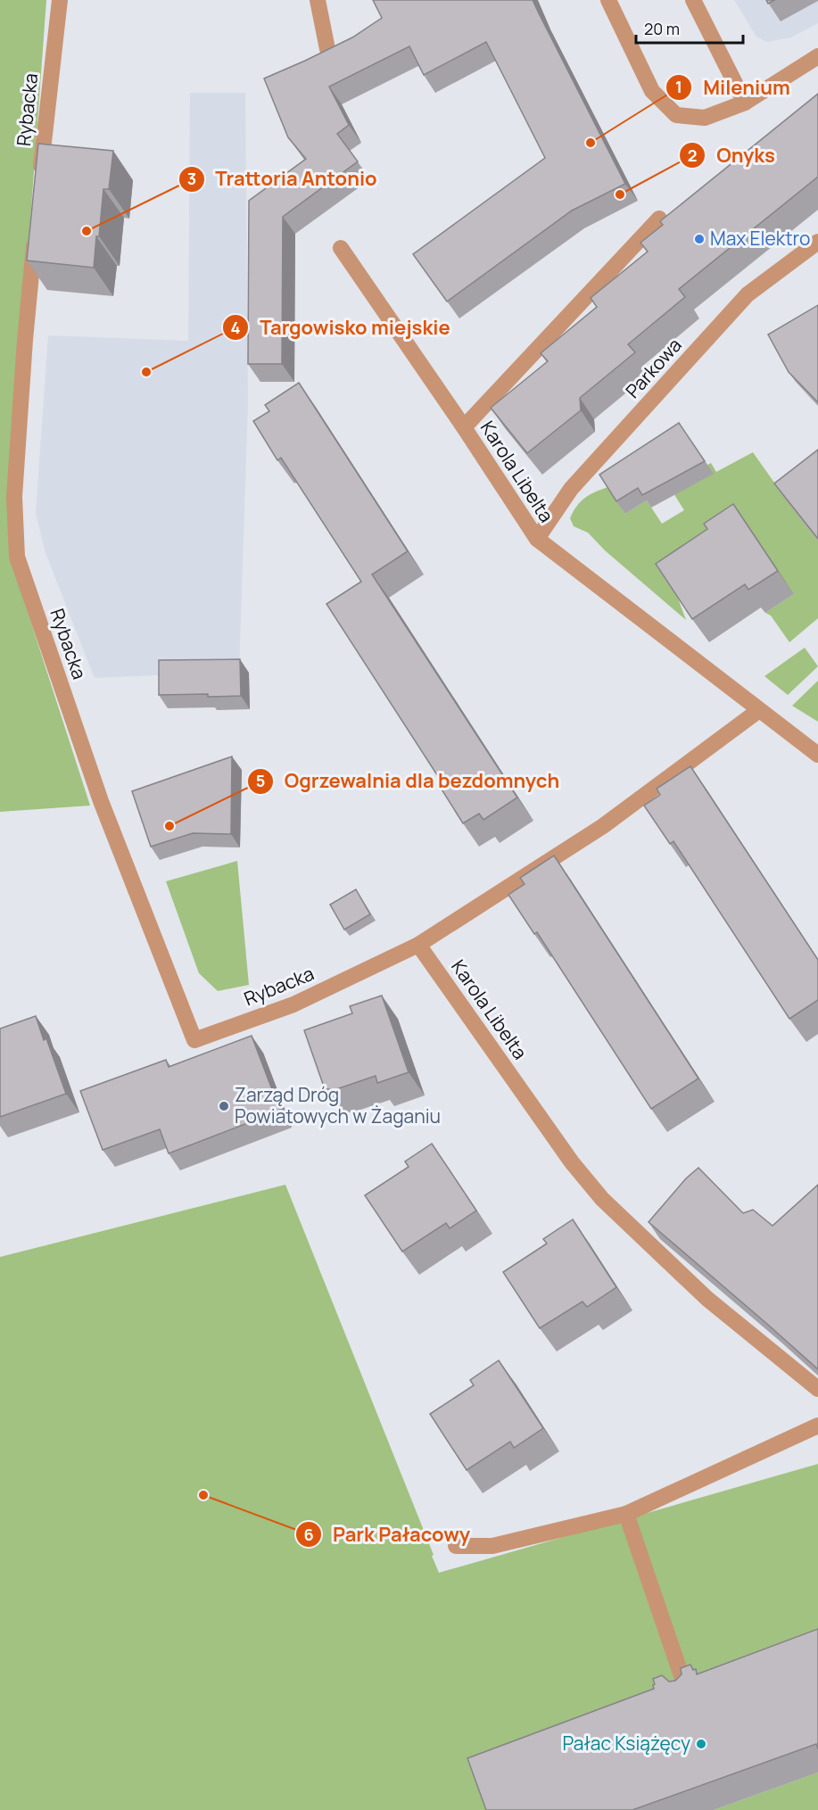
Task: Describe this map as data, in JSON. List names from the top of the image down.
{
  "streets": {
    "street": ["Rybacka", "Parkowa", "Karola Libelta"]
  },
  "crossings": [
    ["Rybacka", "Karola Libelta"],
    ["Parkowa", "Karola Libelta"]
  ],
  "places": [
    "Milenium",
    "Onyks",
    "Trattoria Antonio",
    "Max Elektro",
    "Targowisko miejskie",
    "Ogrzewalnia dla bezdomnych",
    "Zarząd Dróg Powiatowych w Żaganiu",
    "Park Pałacowy",
    "Pałac Książęcy"
  ],
  "scale_bar": "20 m"
}
